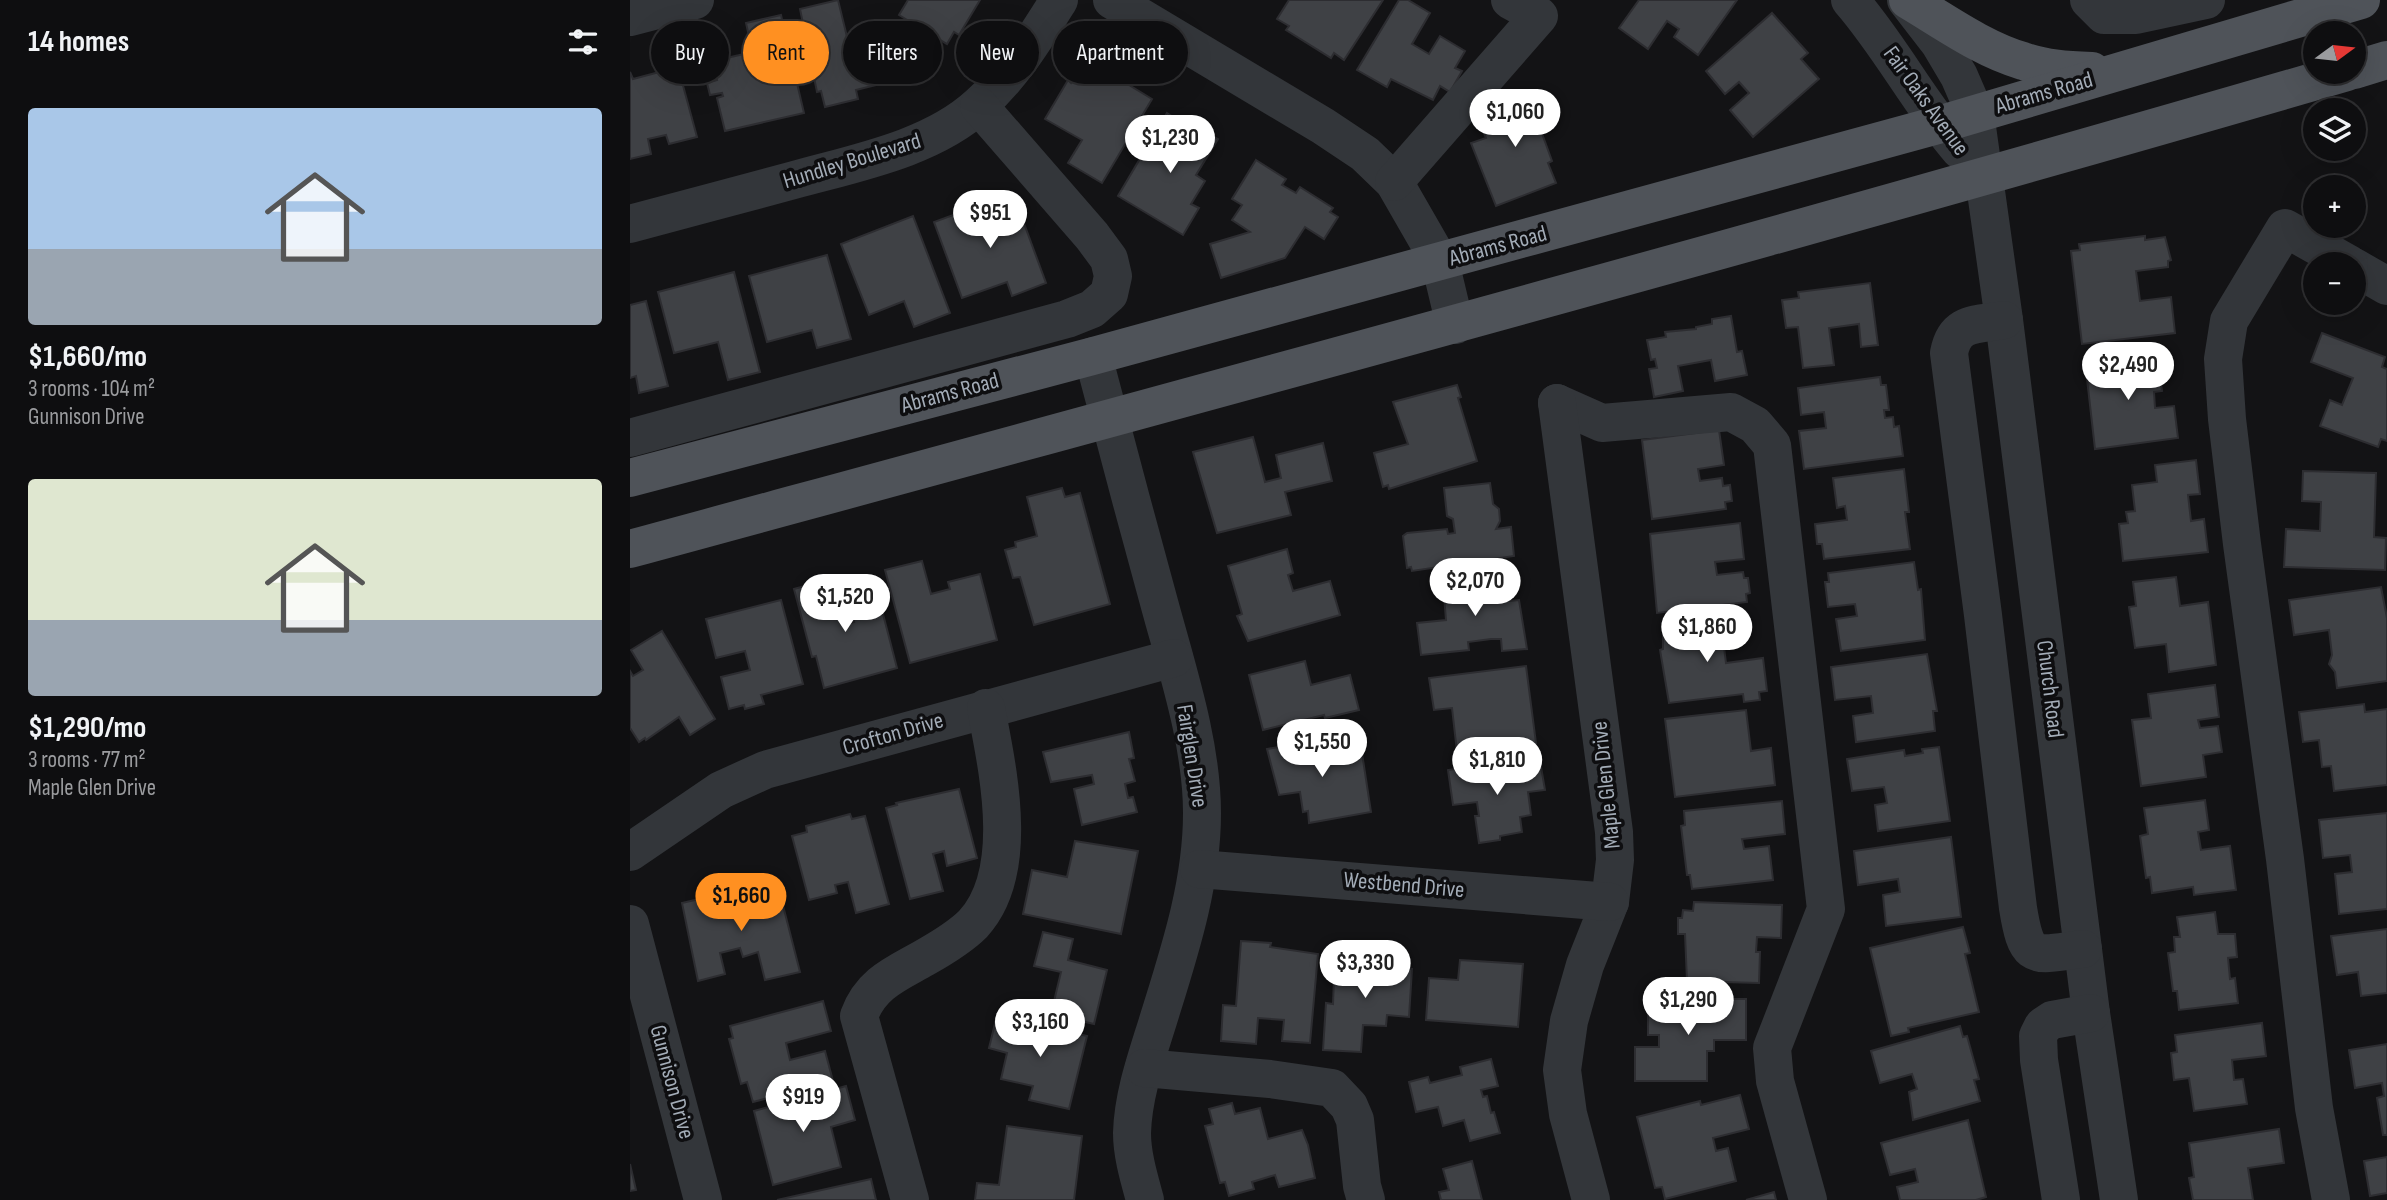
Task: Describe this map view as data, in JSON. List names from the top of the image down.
{
  "streets": {
    "main road": ["Abrams Road"],
    "street": [
      "Fair Oaks Avenue",
      "Hundley Boulevard",
      "Church Road",
      "Crofton Drive",
      "Fairglen Drive",
      "Maple Glen Drive",
      "Westbend Drive",
      "Gunnison Drive"
    ]
  },
  "crossings": [
    ["Abrams Road", "Fair Oaks Avenue"],
    ["Abrams Road", "Fairglen Drive"],
    ["Fair Oaks Avenue", "Church Road"],
    ["Crofton Drive", "Fairglen Drive"],
    ["Fairglen Drive", "Westbend Drive"],
    ["Maple Glen Drive", "Westbend Drive"]
  ],
  "north": "right",
  "page": {
    "heading": "14 homes",
    "map_buttons": ["+", "−"],
    "chip": [
      "Buy",
      "Rent",
      "Filters",
      "New",
      "Apartment"
    ],
    "list": [
      {
        "name": "$1,660/mo",
        "note": "3 rooms · 104 m² · Gunnison Drive"
      },
      {
        "name": "$1,290/mo",
        "note": "3 rooms · 77 m² · Maple Glen Drive"
      }
    ],
    "price": [
      "$1,060",
      "$1,230",
      "$951",
      "$2,490",
      "$2,070",
      "$1,520",
      "$1,860",
      "$1,550",
      "$1,810",
      "$1,660",
      "$3,330",
      "$1,290",
      "$3,160",
      "$919"
    ]
  }
}
